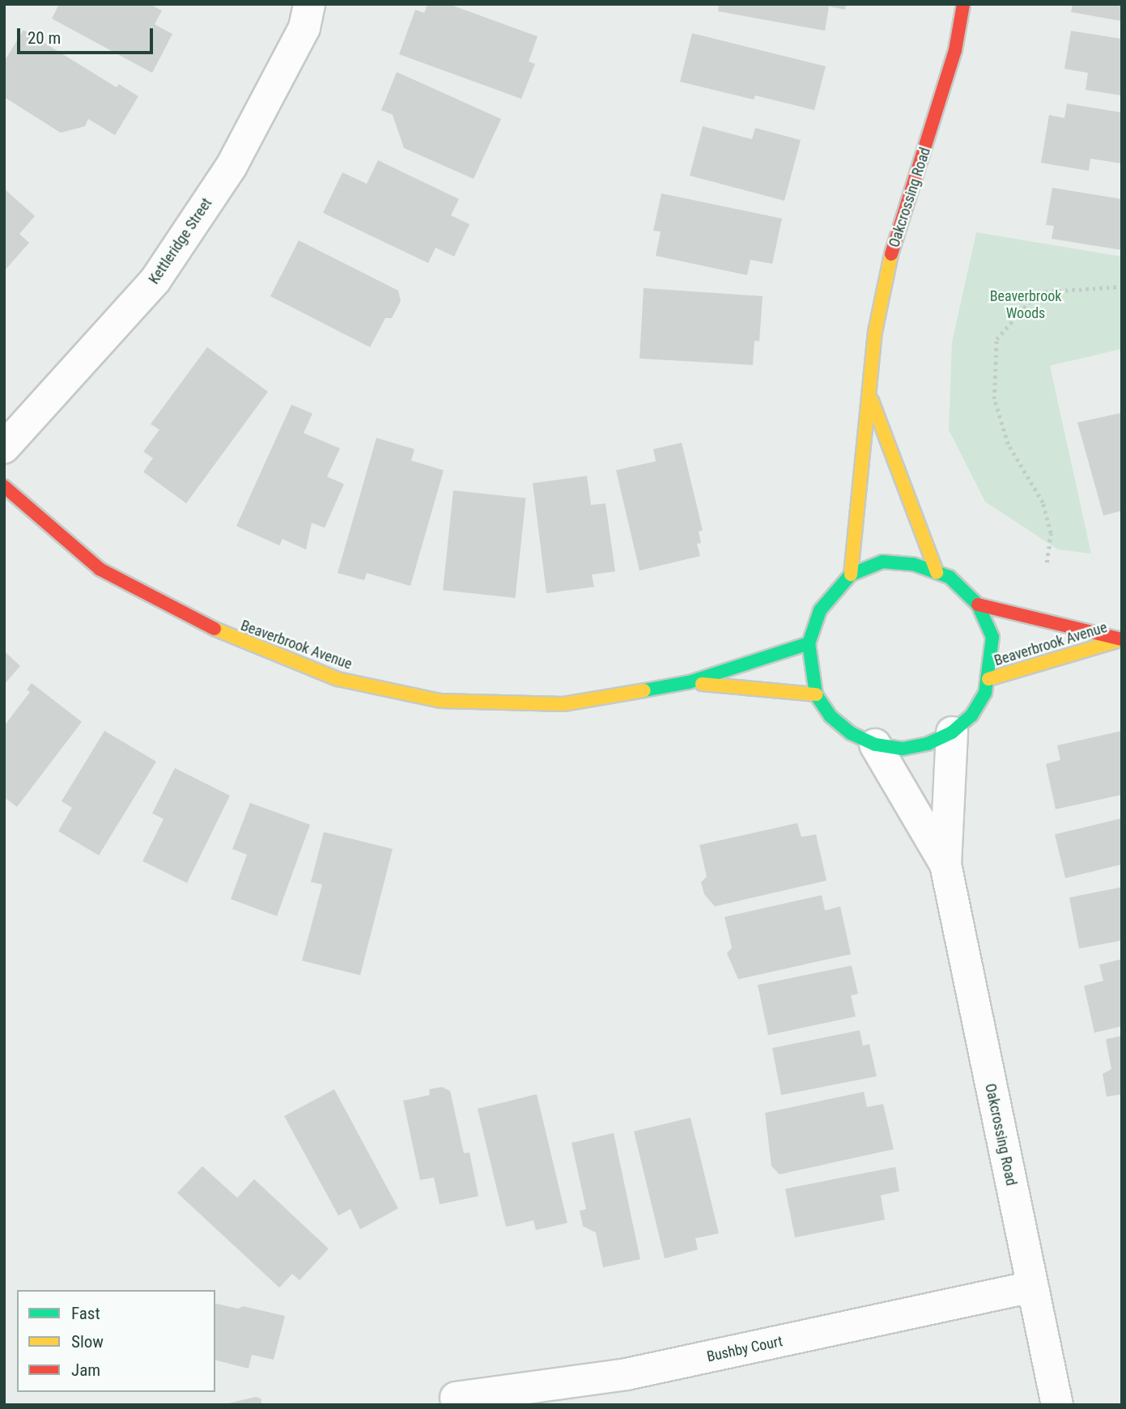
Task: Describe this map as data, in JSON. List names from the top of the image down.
{
  "streets": {
    "street": [
      "Oakcrossing Road",
      "Kettleridge Street",
      "Beaverbrook Avenue",
      "Bushby Court"
    ]
  },
  "crossings": [
    ["Oakcrossing Road", "Beaverbrook Avenue"],
    ["Oakcrossing Road", "Bushby Court"]
  ],
  "parks": ["Beaverbrook Woods"],
  "legend": ["Fast", "Slow", "Jam"],
  "scale_bar": "20 m"
}
